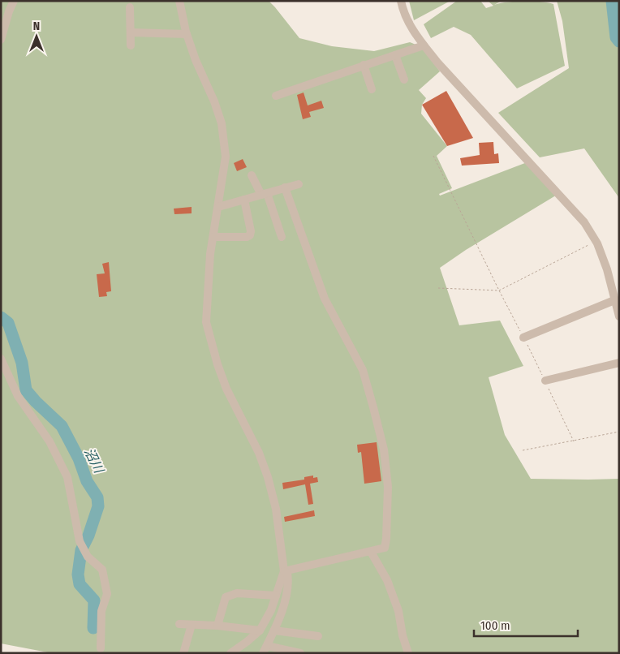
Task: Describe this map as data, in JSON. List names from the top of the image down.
{
  "water": ["沼川"],
  "scale_bar": "100 m",
  "north": "top"
}
